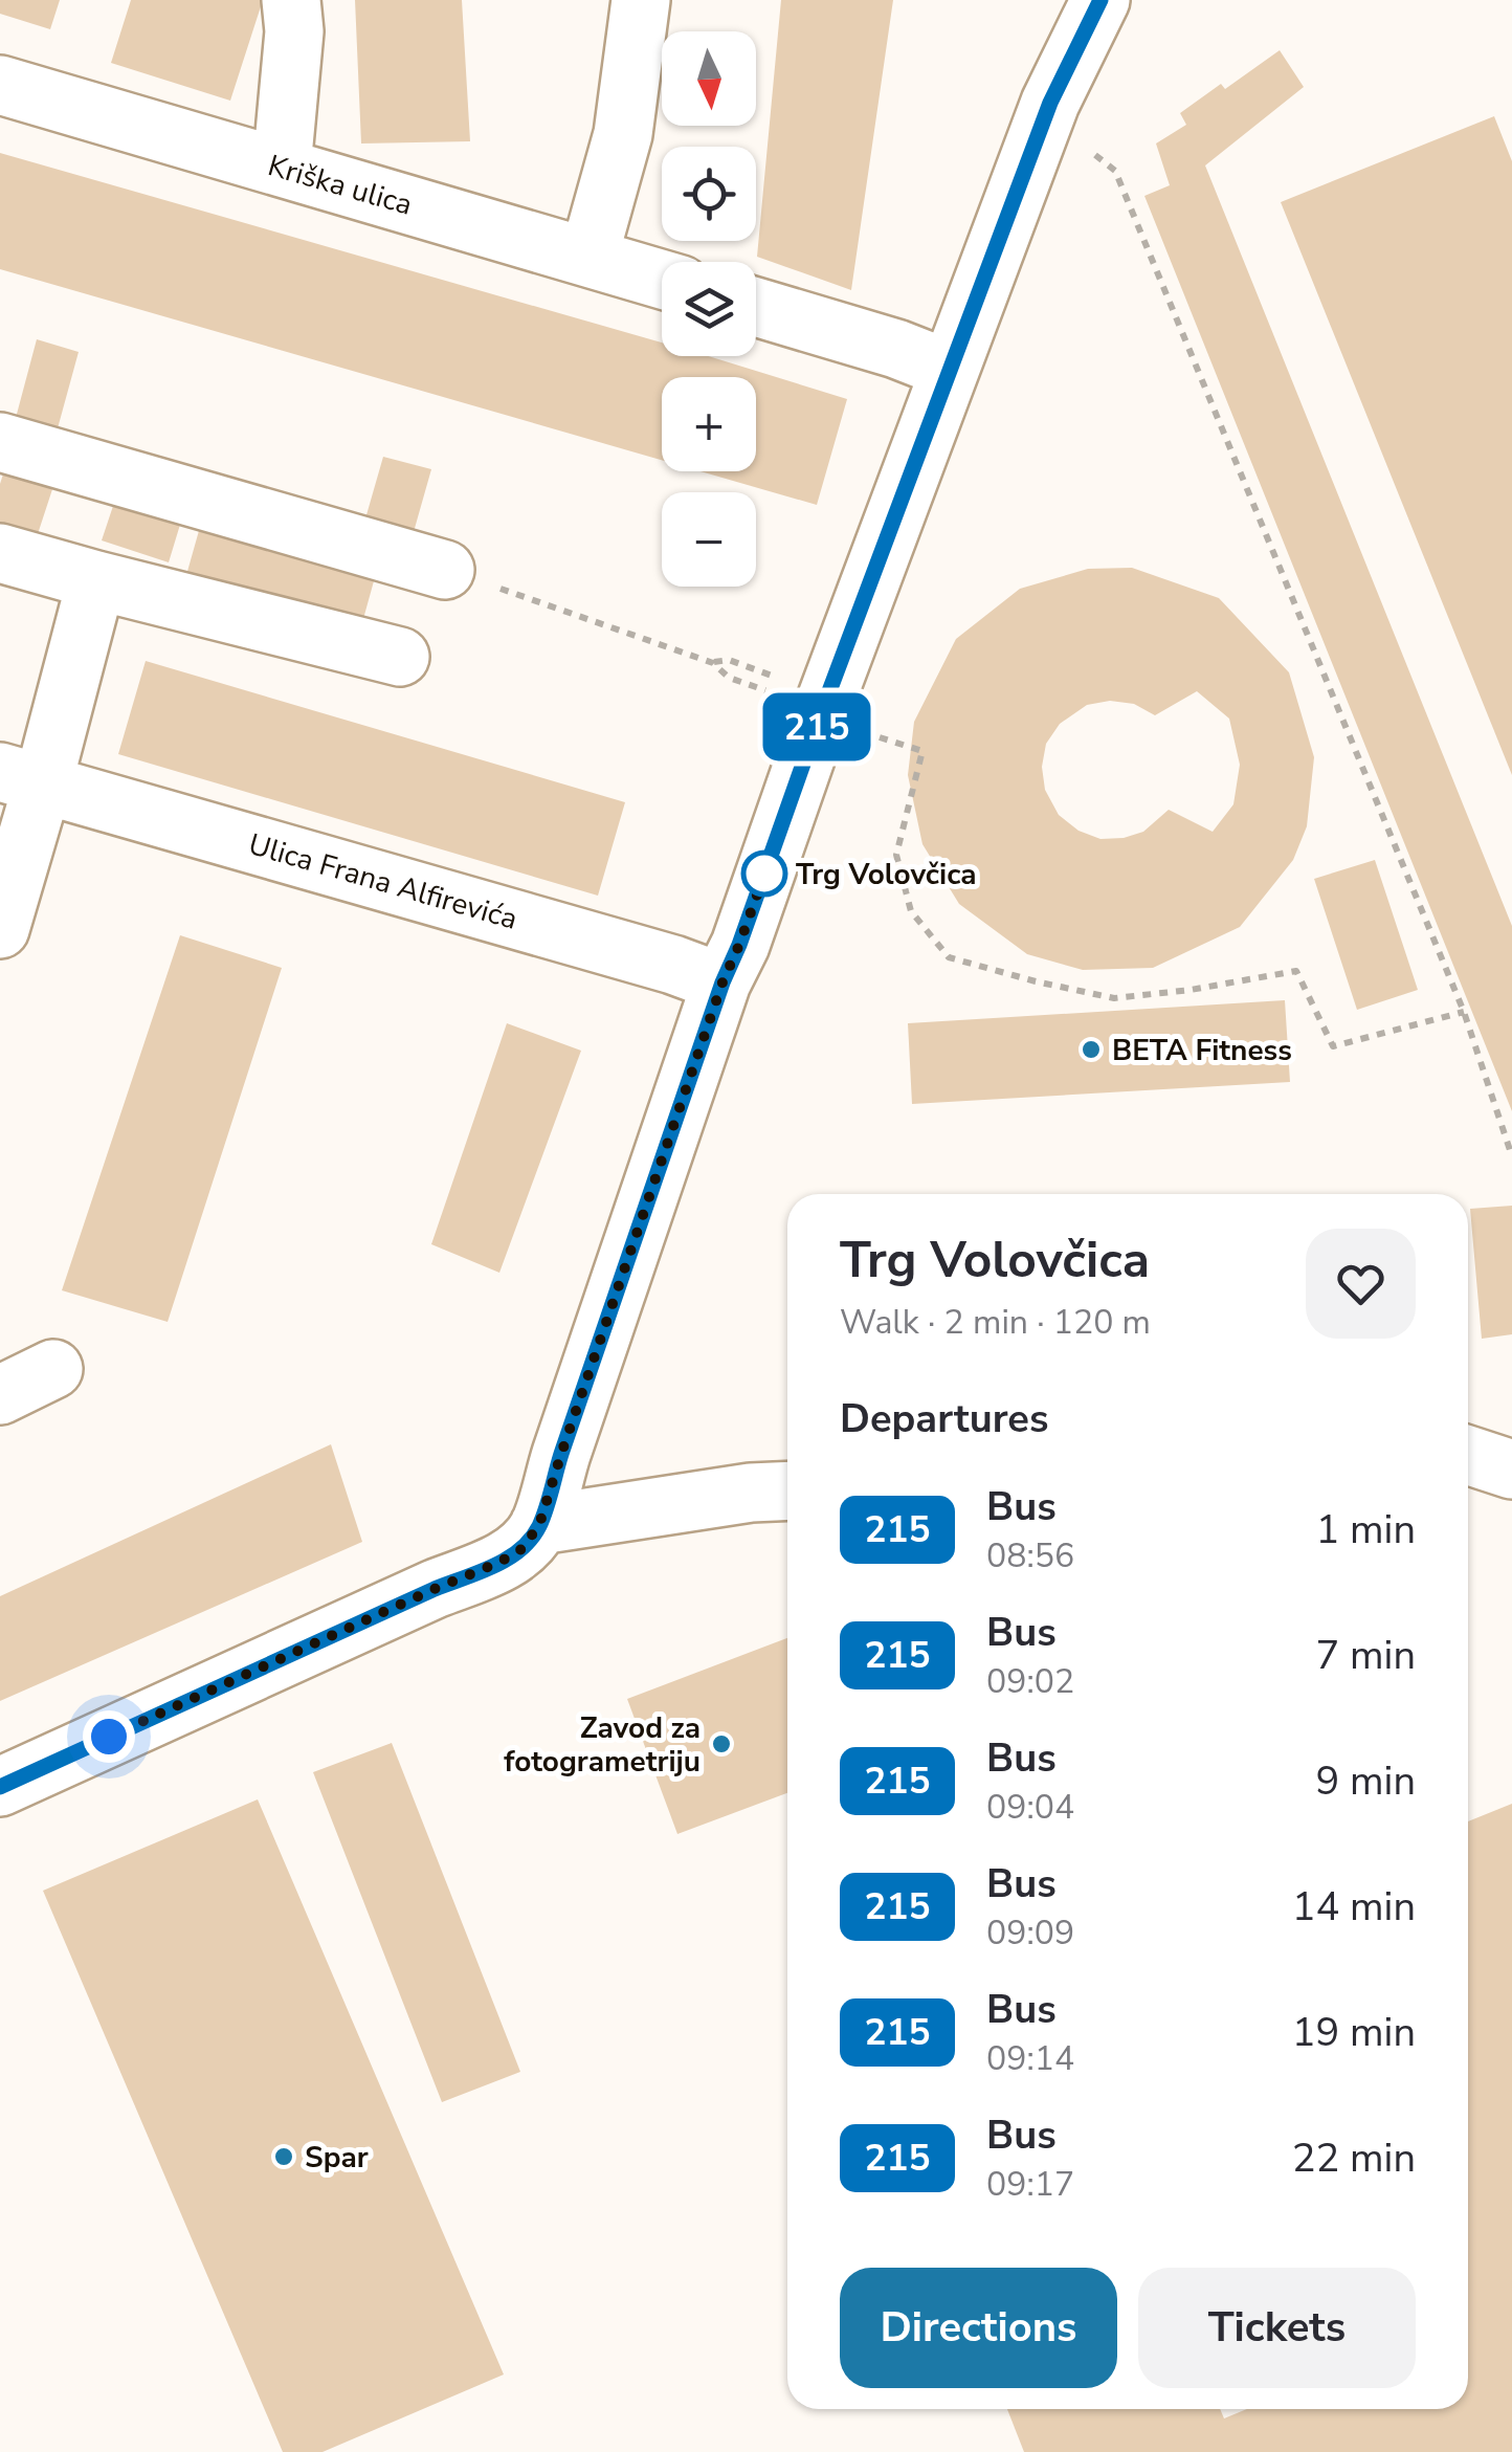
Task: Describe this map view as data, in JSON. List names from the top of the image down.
{
  "streets": {
    "street": ["Kriška ulica", "Ulica Frana Alfirevića"]
  },
  "places": [
    "Trg Volovčica",
    "BETA Fitness",
    "Zavod za fotogrametriju",
    "Spar"
  ],
  "lines": ["bus line 215"],
  "north": "bottom",
  "page": {
    "on_map": "215",
    "map_buttons": ["+", "−"],
    "heading": [
      ["Trg Volovčica", "Walk · 2 min · 120 m"],
      "Departures"
    ],
    "list": [
      {
        "mark": "215",
        "name": "Bus",
        "note": "08:56",
        "value": "1 min"
      },
      {
        "mark": "215",
        "name": "Bus",
        "note": "09:02",
        "value": "7 min"
      },
      {
        "mark": "215",
        "name": "Bus",
        "note": "09:04",
        "value": "9 min"
      },
      {
        "mark": "215",
        "name": "Bus",
        "note": "09:09",
        "value": "14 min"
      },
      {
        "mark": "215",
        "name": "Bus",
        "note": "09:14",
        "value": "19 min"
      },
      {
        "mark": "215",
        "name": "Bus",
        "note": "09:17",
        "value": "22 min"
      }
    ],
    "buttons": ["Directions", "Tickets"]
  }
}
